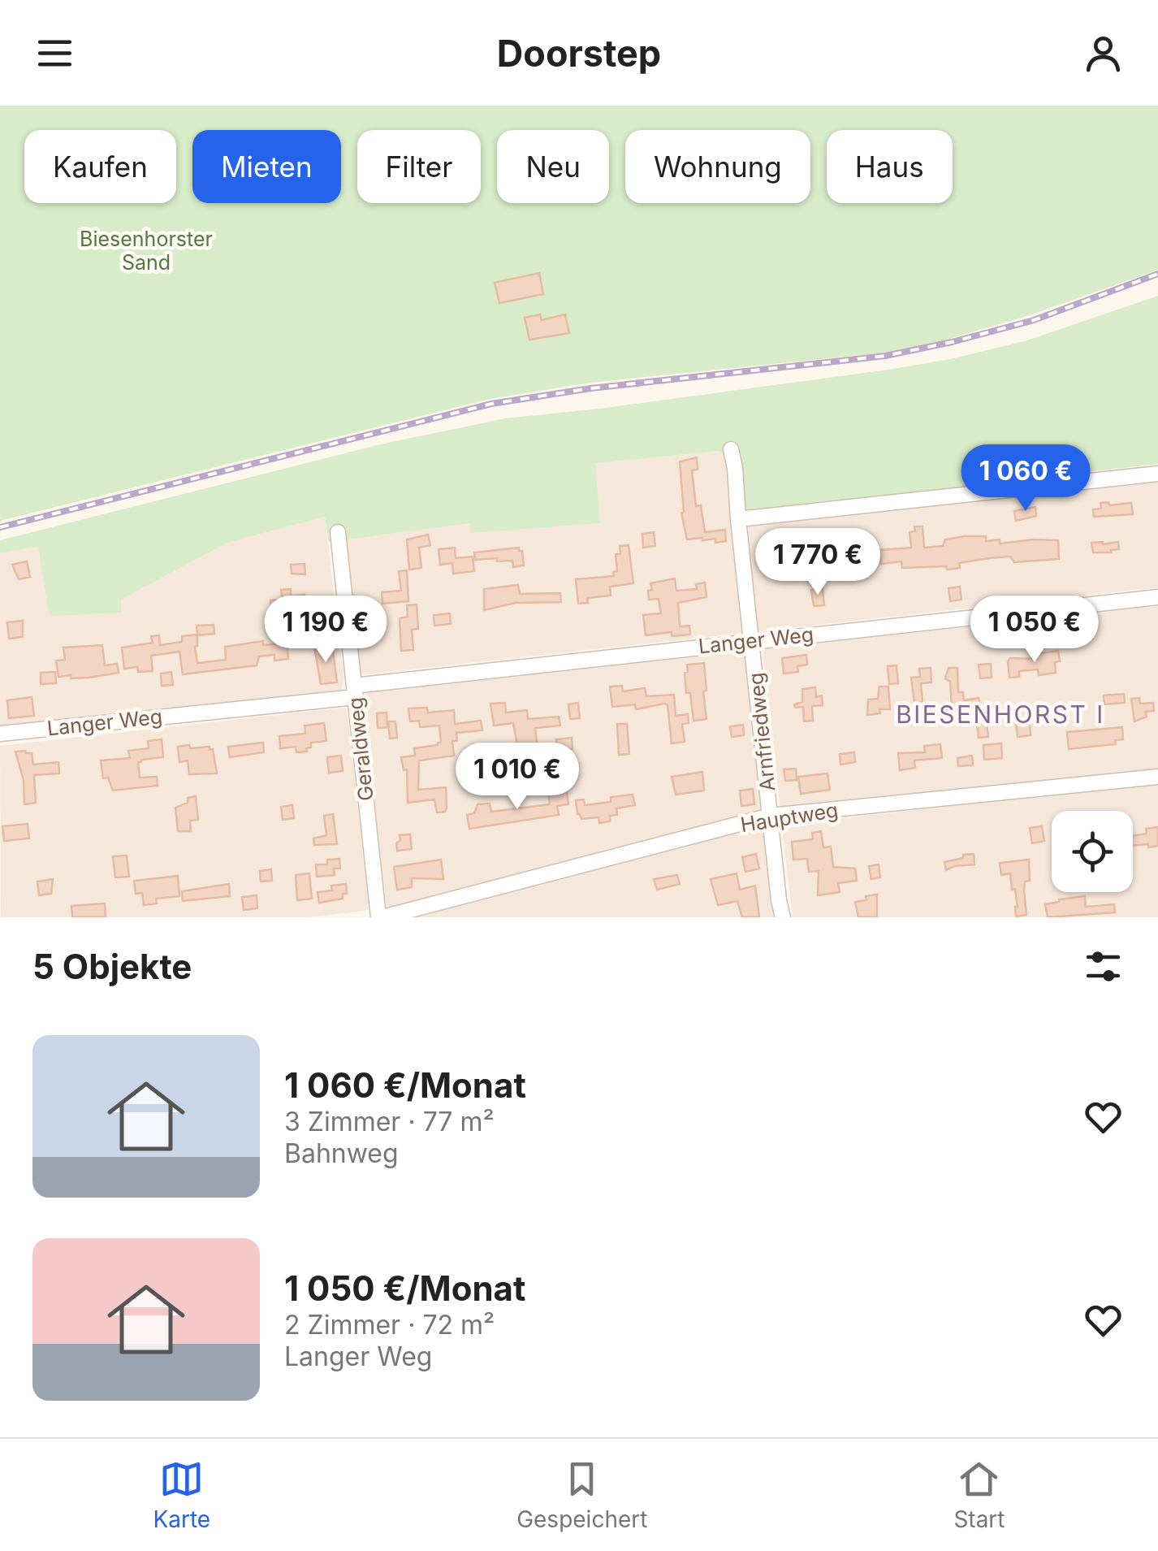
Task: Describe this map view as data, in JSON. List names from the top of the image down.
{
  "streets": {
    "street": [
      "Langer Weg",
      "Arnfriedweg",
      "Geraldweg",
      "Hauptweg"
    ]
  },
  "crossings": [
    ["Langer Weg", "Arnfriedweg"],
    ["Langer Weg", "Geraldweg"],
    ["Arnfriedweg", "Hauptweg"],
    ["Geraldweg", "Hauptweg"]
  ],
  "districts": ["BIESENHORST I"],
  "parks": ["Biesenhorster Sand"],
  "page": {
    "header": "Doorstep",
    "chip": [
      "Kaufen",
      "Mieten",
      "Filter",
      "Neu",
      "Wohnung",
      "Haus"
    ],
    "price": [
      "1 060 €",
      "1 770 €",
      "1 190 €",
      "1 050 €",
      "1 010 €"
    ],
    "heading": "5 Objekte",
    "list": [
      {
        "name": "1 060 €/Monat",
        "note": "3 Zimmer · 77 m² · Bahnweg"
      },
      {
        "name": "1 050 €/Monat",
        "note": "2 Zimmer · 72 m² · Langer Weg"
      }
    ],
    "tabs": ["Karte", "Gespeichert", "Start"]
  }
}
